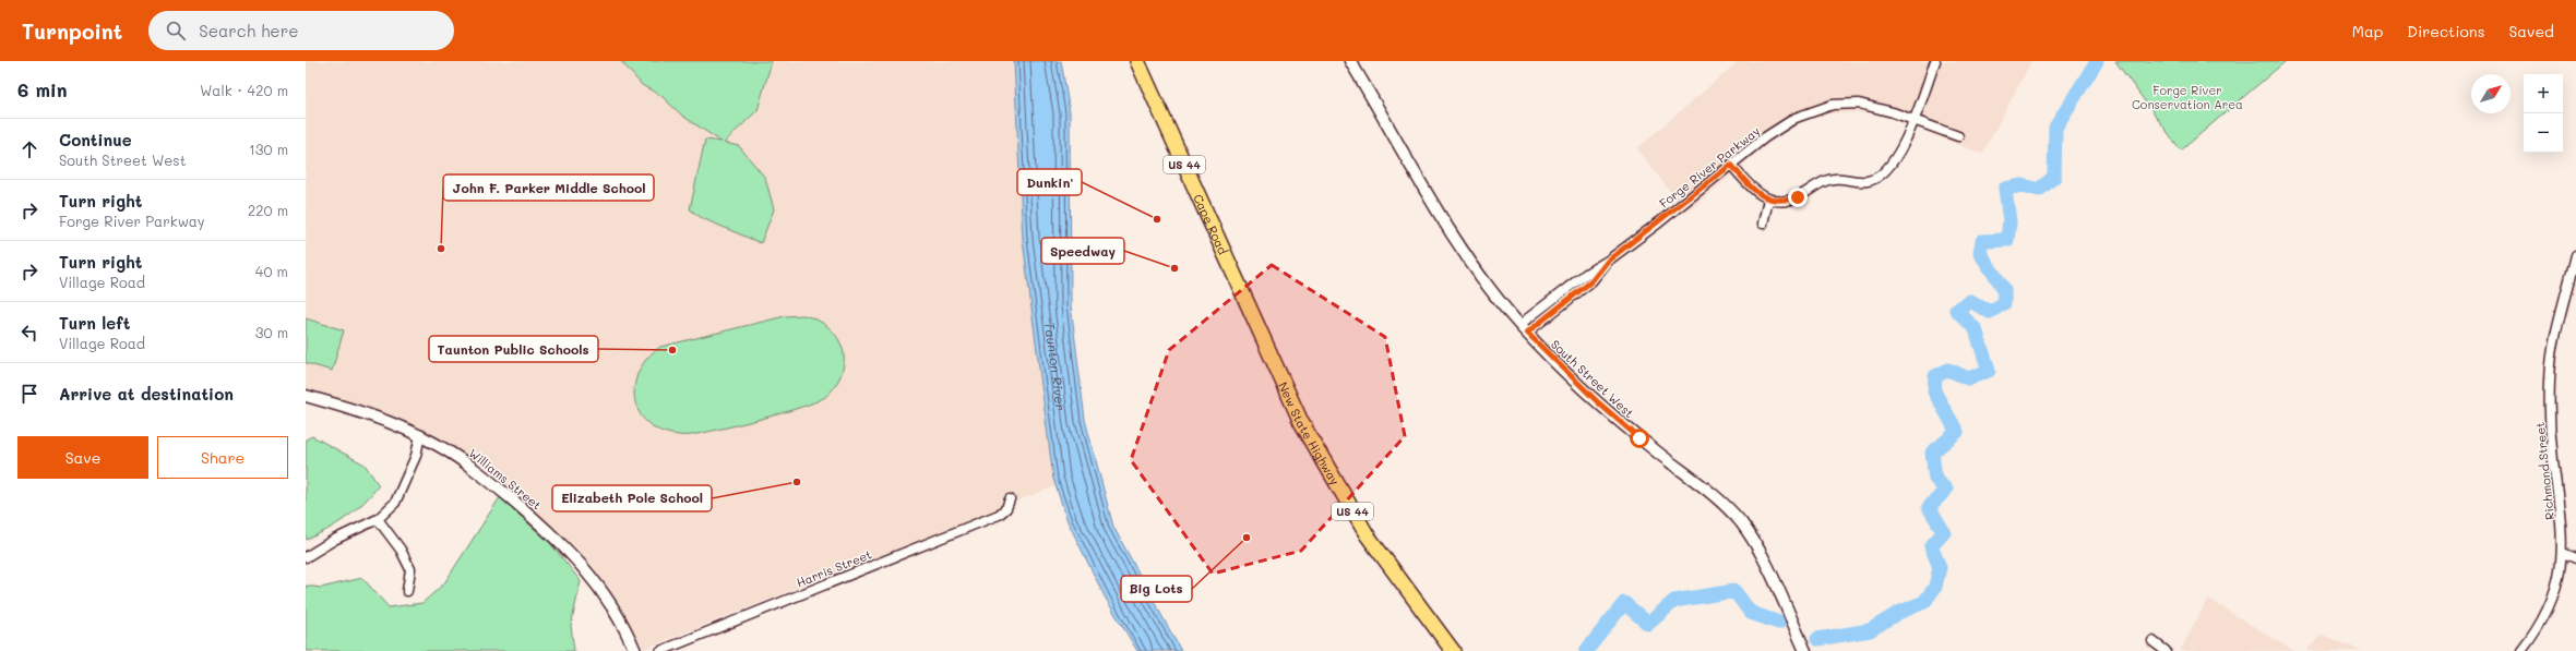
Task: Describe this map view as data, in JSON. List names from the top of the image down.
{
  "streets": {
    "highway": ["US 44", "Cape Road", "New State Highway"],
    "street": [
      "Forge River Parkway",
      "South Street West",
      "Richmond Street",
      "Williams Street",
      "Harris Street"
    ]
  },
  "crossings": [
    ["Forge River Parkway", "South Street West"],
    ["Cape Road", "New State Highway"]
  ],
  "water": ["Taunton River"],
  "parks": ["Forge River Conservation Area"],
  "places": [
    "Dunkin'",
    "John F. Parker Middle School",
    "Speedway",
    "Taunton Public Schools",
    "Elizabeth Pole School",
    "Big Lots"
  ],
  "north": "top right",
  "page": {
    "header": "Turnpoint",
    "search": "Search here",
    "nav": ["Map", "Directions", "Saved"],
    "heading": ["6 min", "Walk · 420 m"],
    "map_buttons": ["+", "−"],
    "list": [
      ["Continue", "South Street West", "130 m"],
      ["Turn right", "Forge River Parkway", "220 m"],
      ["Turn right", "Village Road", "40 m"],
      ["Turn left", "Village Road", "30 m"],
      "Arrive at destination"
    ],
    "buttons": ["Save", "Share"]
  }
}
